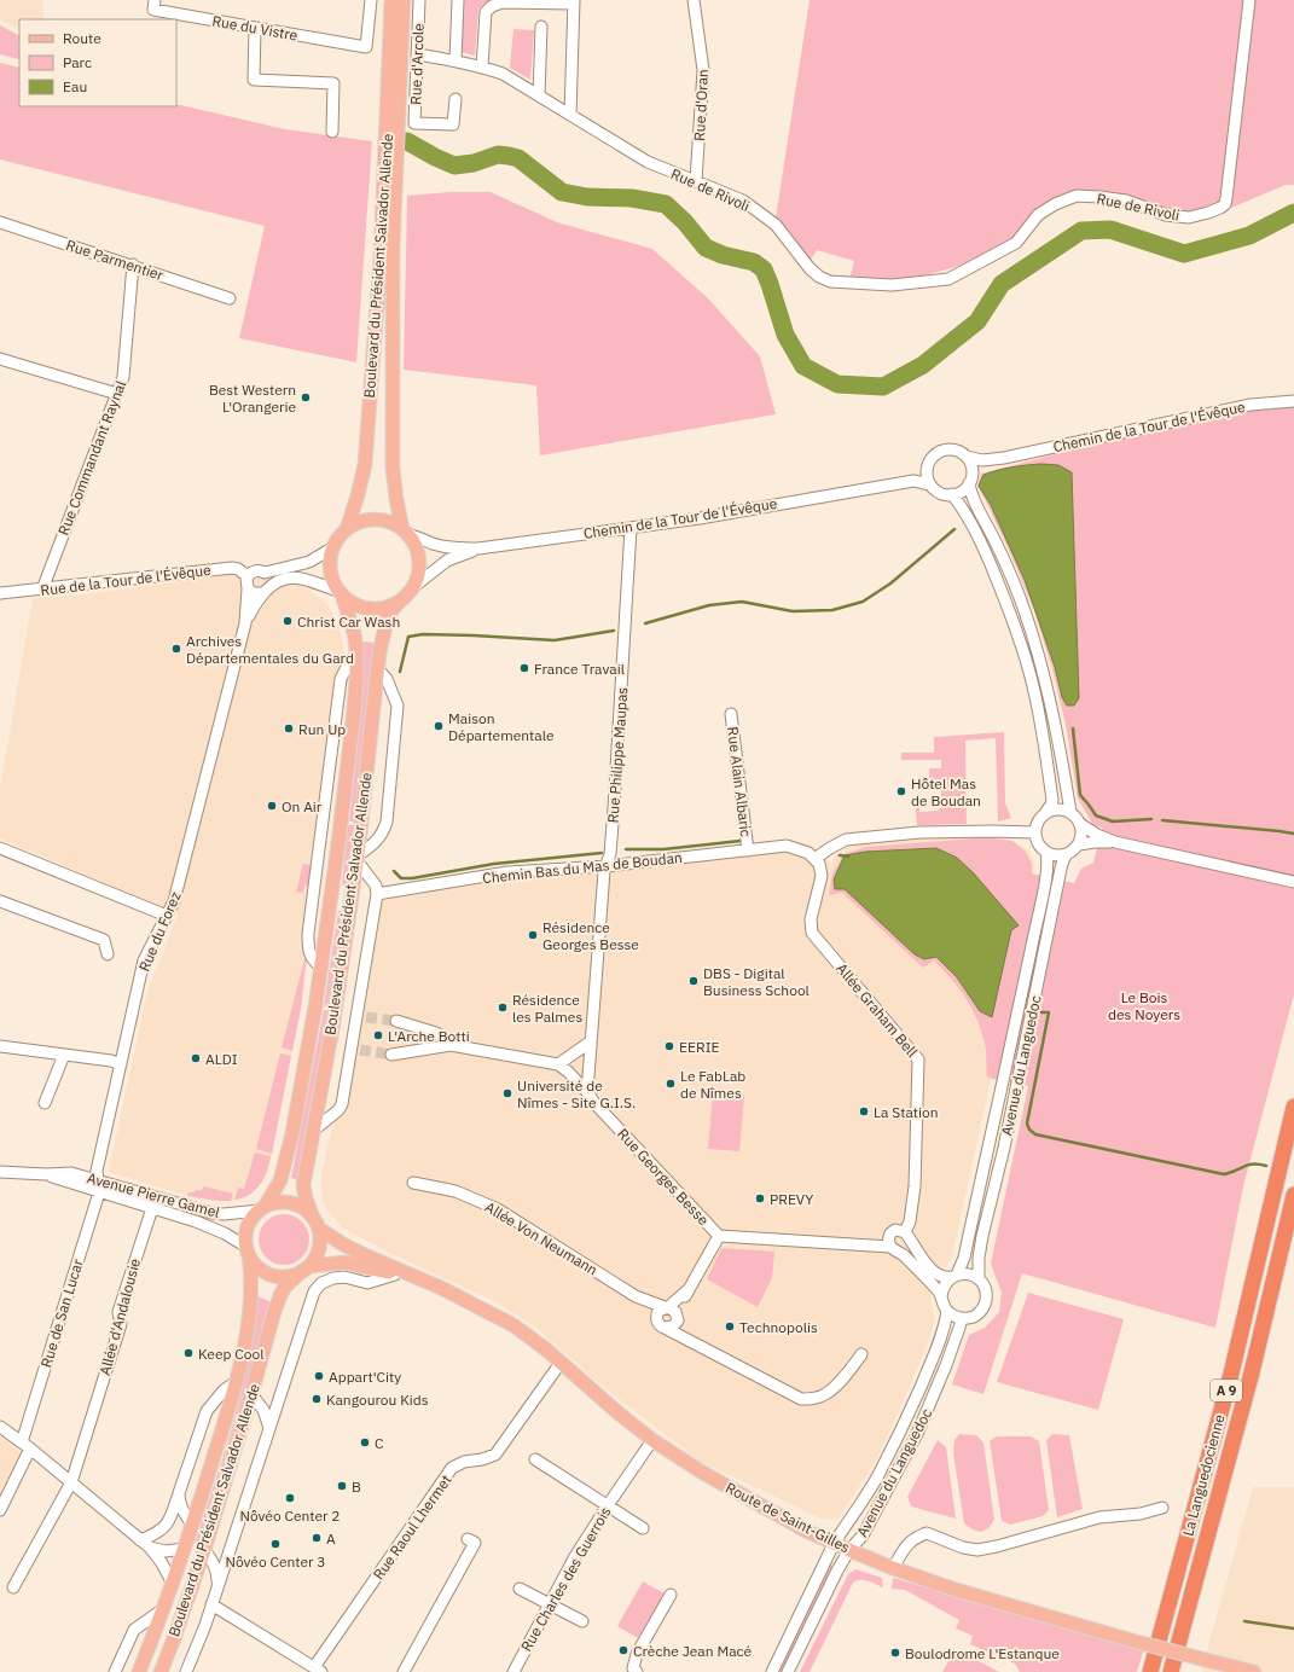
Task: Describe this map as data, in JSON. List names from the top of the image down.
{
  "streets": {
    "highway": ["A 9", "La Languedocienne"],
    "main road": ["Boulevard du Président Salvador Allende", "Route de Saint-Gilles"],
    "street": [
      "Rue du Vistre",
      "Rue d'Arcole",
      "Rue d'Oran",
      "Rue de Rivoli",
      "Rue Parmentier",
      "Chemin de la Tour de l'Évêque",
      "Rue Commandant Raynal",
      "Rue de la Tour de l'Évêque",
      "Rue Philippe Maupas",
      "Rue Alain Albaric",
      "Chemin Bas du Mas de Boudan",
      "Rue du Forez",
      "Allée Graham Bell",
      "Avenue du Languedoc",
      "Rue Georges Besse",
      "Avenue Pierre Gamel",
      "Allée Von Neumann",
      "Rue de San Lucar",
      "Allée d'Andalousie",
      "Rue Raoul Lhermet",
      "Rue Charles des Guerrois"
    ]
  },
  "crossings": [
    ["Rue d'Arcole", "Rue de Rivoli"],
    ["Rue d'Oran", "Rue de Rivoli"],
    ["Rue Parmentier", "Rue Commandant Raynal"],
    ["Boulevard du Président Salvador Allende", "Chemin de la Tour de l'Évêque"],
    ["Boulevard du Président Salvador Allende", "Avenue Pierre Gamel"],
    ["Boulevard du Président Salvador Allende", "Route de Saint-Gilles"],
    ["Chemin de la Tour de l'Évêque", "Rue Philippe Maupas"],
    ["Rue Commandant Raynal", "Rue de la Tour de l'Évêque"],
    ["Rue de la Tour de l'Évêque", "Rue du Forez"],
    ["Rue Philippe Maupas", "Chemin Bas du Mas de Boudan"],
    ["Rue Alain Albaric", "Chemin Bas du Mas de Boudan"],
    ["Chemin Bas du Mas de Boudan", "Allée Graham Bell"],
    ["Rue du Forez", "Avenue Pierre Gamel"],
    ["Rue du Forez", "Rue de San Lucar"],
    ["Allée Graham Bell", "Rue Georges Besse"],
    ["Avenue du Languedoc", "Route de Saint-Gilles"],
    ["Avenue Pierre Gamel", "Rue de San Lucar"],
    ["Avenue Pierre Gamel", "Allée d'Andalousie"],
    ["Avenue Pierre Gamel", "Route de Saint-Gilles"],
    ["Route de Saint-Gilles", "Rue Raoul Lhermet"],
    ["Route de Saint-Gilles", "Rue Charles des Guerrois"]
  ],
  "parks": ["Le Bois des Noyers"],
  "places": [
    "Best Western L'Orangerie",
    "Christ Car Wash",
    "Archives Départementales du Gard",
    "France Travail",
    "Maison Départementale",
    "Run Up",
    "Hôtel Mas de Boudan",
    "On Air",
    "Résidence Georges Besse",
    "DBS - Digital Business School",
    "Résidence les Palmes",
    "L'Arche Botti",
    "EERIE",
    "ALDI",
    "Le FabLab de Nîmes",
    "Université de Nîmes - Site G.I.S.",
    "La Station",
    "PREVY",
    "Technopolis",
    "Keep Cool",
    "Appart'City",
    "Kangourou Kids",
    "C",
    "B",
    "Nôvéo Center 2",
    "A",
    "Nôvéo Center 3",
    "Crèche Jean Macé",
    "Boulodrome L'Estanque"
  ],
  "legend": ["Route", "Parc", "Eau"]
}
